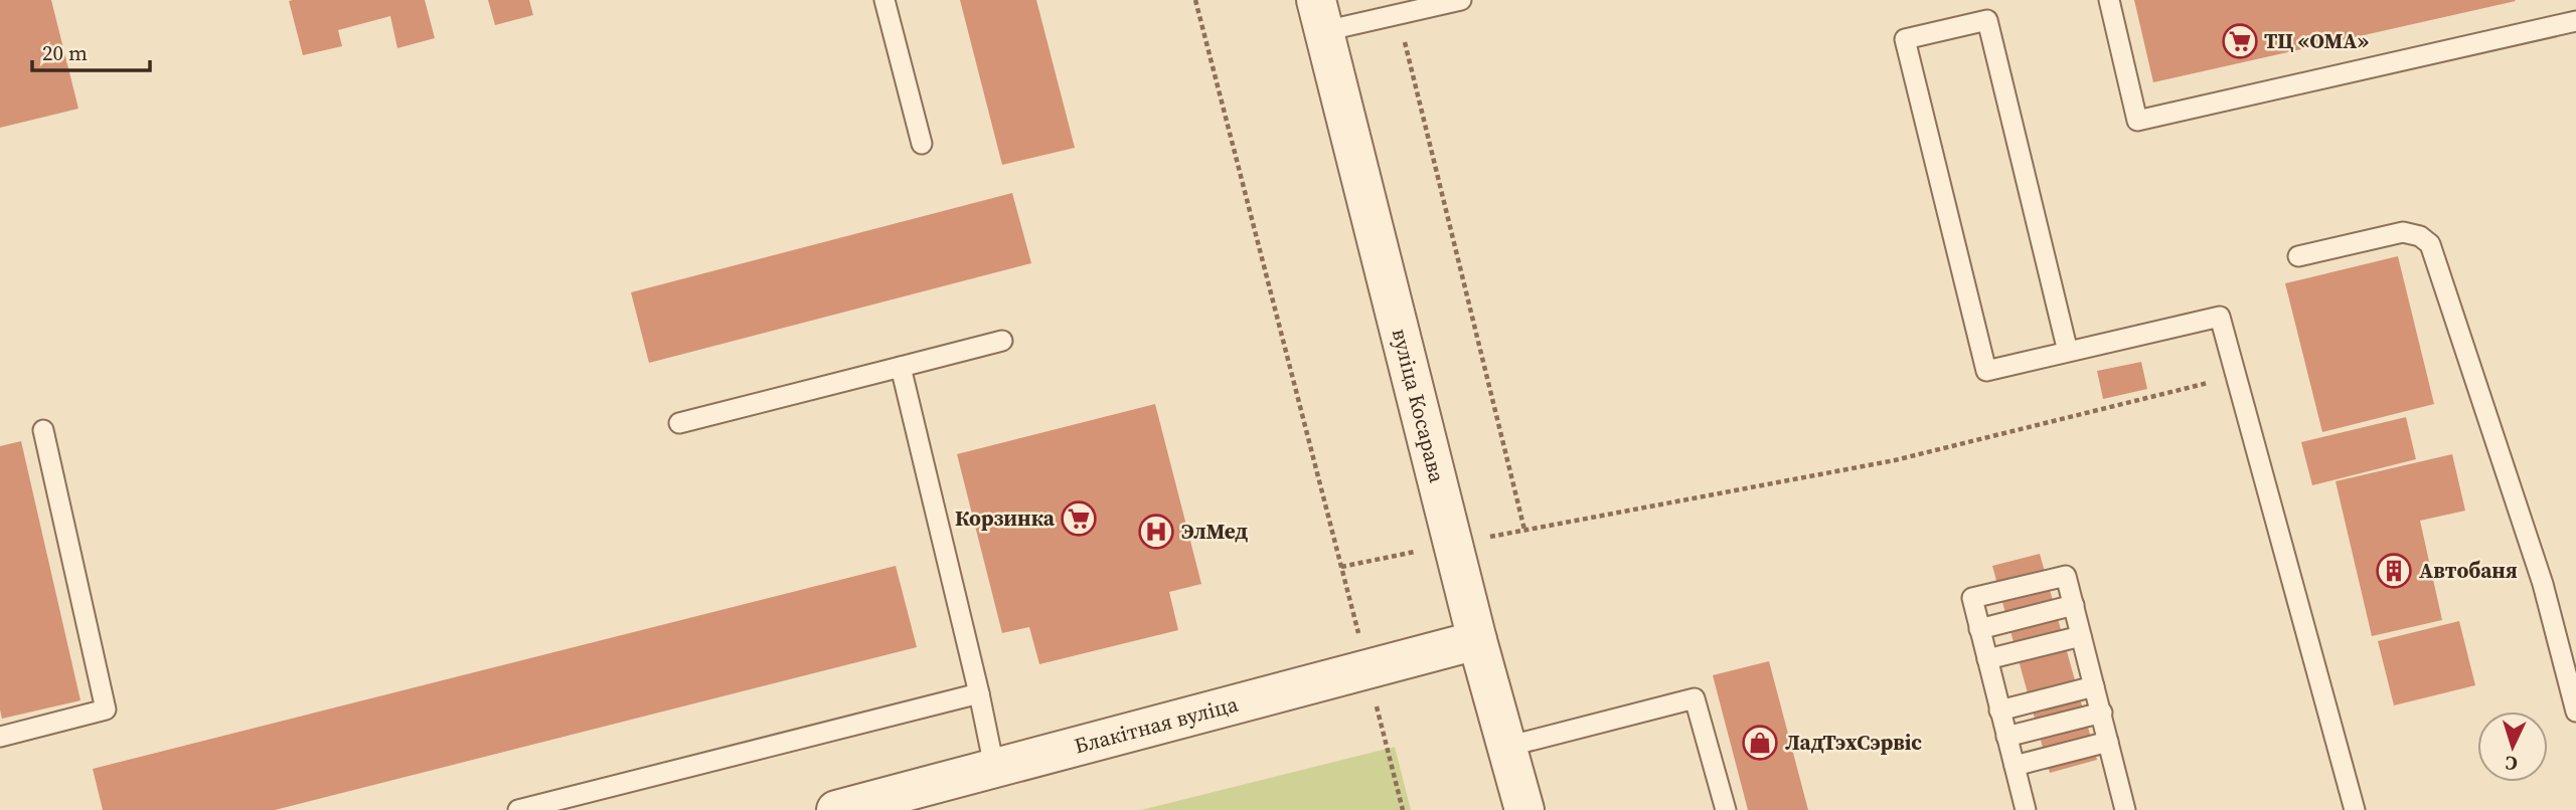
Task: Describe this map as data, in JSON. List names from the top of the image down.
{
  "streets": {
    "street": ["вуліца Косарава", "Блакітная вуліца"]
  },
  "crossings": [
    ["вуліца Косарава", "Блакітная вуліца"]
  ],
  "places": {
    "supermarket": ["ТЦ «ОМА»", "Корзинка"],
    "hospital": ["ЭлМед"],
    "building": ["Автобаня"],
    "shop": ["ЛадТэхСэрвіс"]
  },
  "scale_bar": "20 m",
  "north": "bottom"
}
